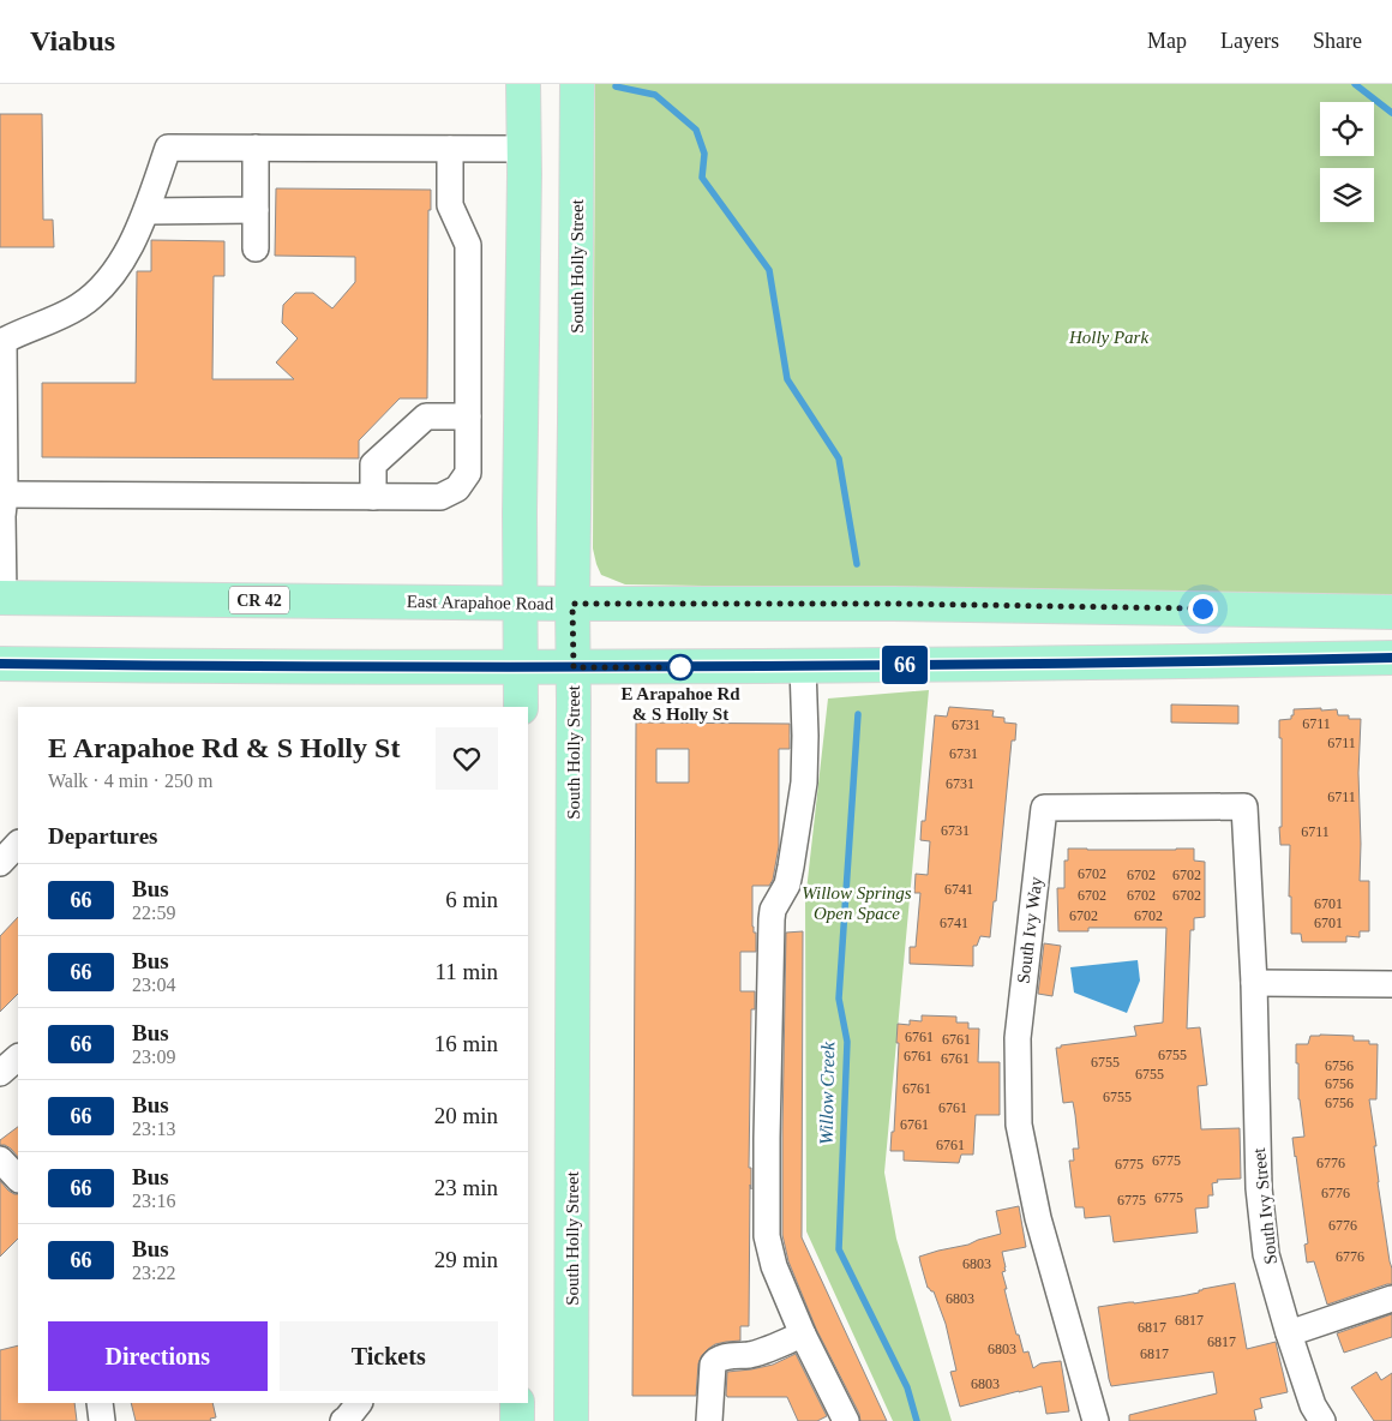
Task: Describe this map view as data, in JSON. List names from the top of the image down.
{
  "streets": {
    "main road": ["South Holly Street", "CR 42", "East Arapahoe Road"],
    "street": ["South Ivy Way", "South Ivy Street"]
  },
  "crossings": [
    ["South Holly Street", "East Arapahoe Road"],
    ["South Ivy Way", "South Ivy Street"]
  ],
  "water": ["Willow Creek"],
  "parks": ["Holly Park", "Willow Springs Open Space"],
  "places": ["E Arapahoe Rd & S Holly St"],
  "lines": ["bus line 66"],
  "house_numbers": [
    "6711",
    "6731",
    "6711",
    "6731",
    "6731",
    "6711",
    "6731",
    "6711",
    "6702",
    "6702",
    "6702",
    "6741",
    "6702",
    "6702",
    "6702",
    "6701",
    "6702",
    "6702",
    "6741",
    "6701",
    "6761",
    "6761",
    "6755",
    "6761",
    "6761",
    "6755",
    "6756",
    "6755",
    "6756",
    "6761",
    "6755",
    "6756",
    "6761",
    "6761",
    "6761",
    "6775",
    "6776",
    "6775",
    "6776",
    "6775",
    "6775",
    "6776",
    "6776",
    "6803",
    "6803",
    "6817",
    "6817",
    "6817",
    "6803",
    "6817",
    "6803"
  ],
  "page": {
    "header": "Viabus",
    "nav": ["Map", "Layers", "Share"],
    "on_map": "66",
    "heading": [
      ["E Arapahoe Rd & S Holly St", "Walk · 4 min · 250 m"],
      "Departures"
    ],
    "list": [
      {
        "mark": "66",
        "name": "Bus",
        "note": "22:59",
        "value": "6 min"
      },
      {
        "mark": "66",
        "name": "Bus",
        "note": "23:04",
        "value": "11 min"
      },
      {
        "mark": "66",
        "name": "Bus",
        "note": "23:09",
        "value": "16 min"
      },
      {
        "mark": "66",
        "name": "Bus",
        "note": "23:13",
        "value": "20 min"
      },
      {
        "mark": "66",
        "name": "Bus",
        "note": "23:16",
        "value": "23 min"
      },
      {
        "mark": "66",
        "name": "Bus",
        "note": "23:22",
        "value": "29 min"
      }
    ],
    "buttons": ["Directions", "Tickets"]
  }
}
